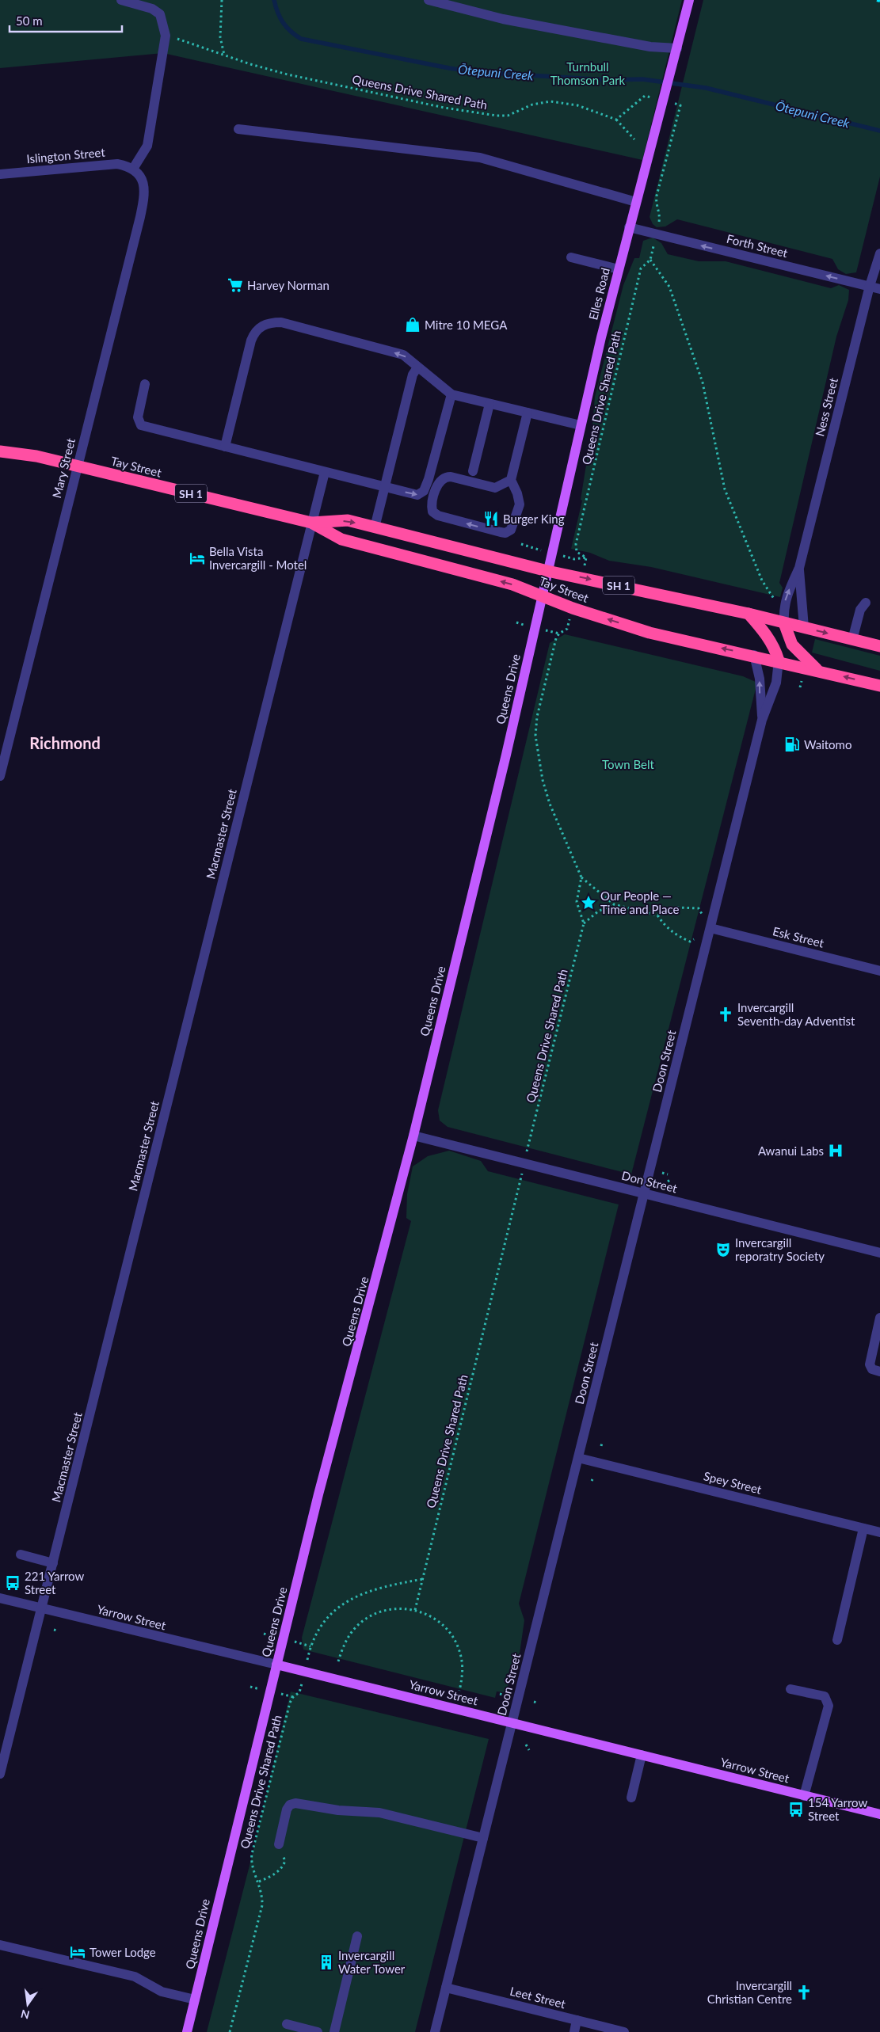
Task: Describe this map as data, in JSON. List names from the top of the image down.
{
  "streets": {
    "highway": ["Tay Street", "SH 1"],
    "main road": ["Elles Road", "Queens Drive", "Yarrow Street"],
    "street": [
      "Islington Street",
      "Forth Street",
      "Ness Street",
      "Mary Street",
      "Macmaster Street",
      "Esk Street",
      "Doon Street",
      "Don Street",
      "Spey Street",
      "Leet Street"
    ],
    "path": ["Queens Drive Shared Path"]
  },
  "crossings": [
    ["Islington Street", "Mary Street"],
    ["Forth Street", "Elles Road"],
    ["Forth Street", "Ness Street"],
    ["Elles Road", "Tay Street"],
    ["Elles Road", "Queens Drive"],
    ["Ness Street", "Tay Street"],
    ["Tay Street", "Mary Street"],
    ["Tay Street", "Queens Drive"],
    ["Tay Street", "Macmaster Street"],
    ["Tay Street", "Doon Street"],
    ["Queens Drive", "Don Street"],
    ["Queens Drive", "Yarrow Street"],
    ["Macmaster Street", "Yarrow Street"],
    ["Esk Street", "Doon Street"],
    ["Doon Street", "Don Street"],
    ["Doon Street", "Spey Street"],
    ["Doon Street", "Yarrow Street"],
    ["Doon Street", "Leet Street"]
  ],
  "one_way": ["Forth Street"],
  "districts": ["Richmond"],
  "water": ["Ōtepuni Creek"],
  "parks": ["Turnbull Thomson Park", "Town Belt"],
  "places": {
    "supermarket": ["Harvey Norman"],
    "shop": ["Mitre 10 MEGA"],
    "restaurant": ["Burger King"],
    "hotel": ["Bella Vista Invercargill - Motel", "Tower Lodge"],
    "fuel station": ["Waitomo"],
    "place": ["Our People — Time and Place"],
    "church": ["Invercargill Seventh-day Adventist", "Invercargill Christian Centre"],
    "hospital": ["Awanui Labs"],
    "theatre": ["Invercargill reporatry Society"],
    "bus stop": ["221 Yarrow Street", "154 Yarrow Street"],
    "building": ["Invercargill Water Tower"]
  },
  "scale_bar": "50 m",
  "north": "bottom"
}
